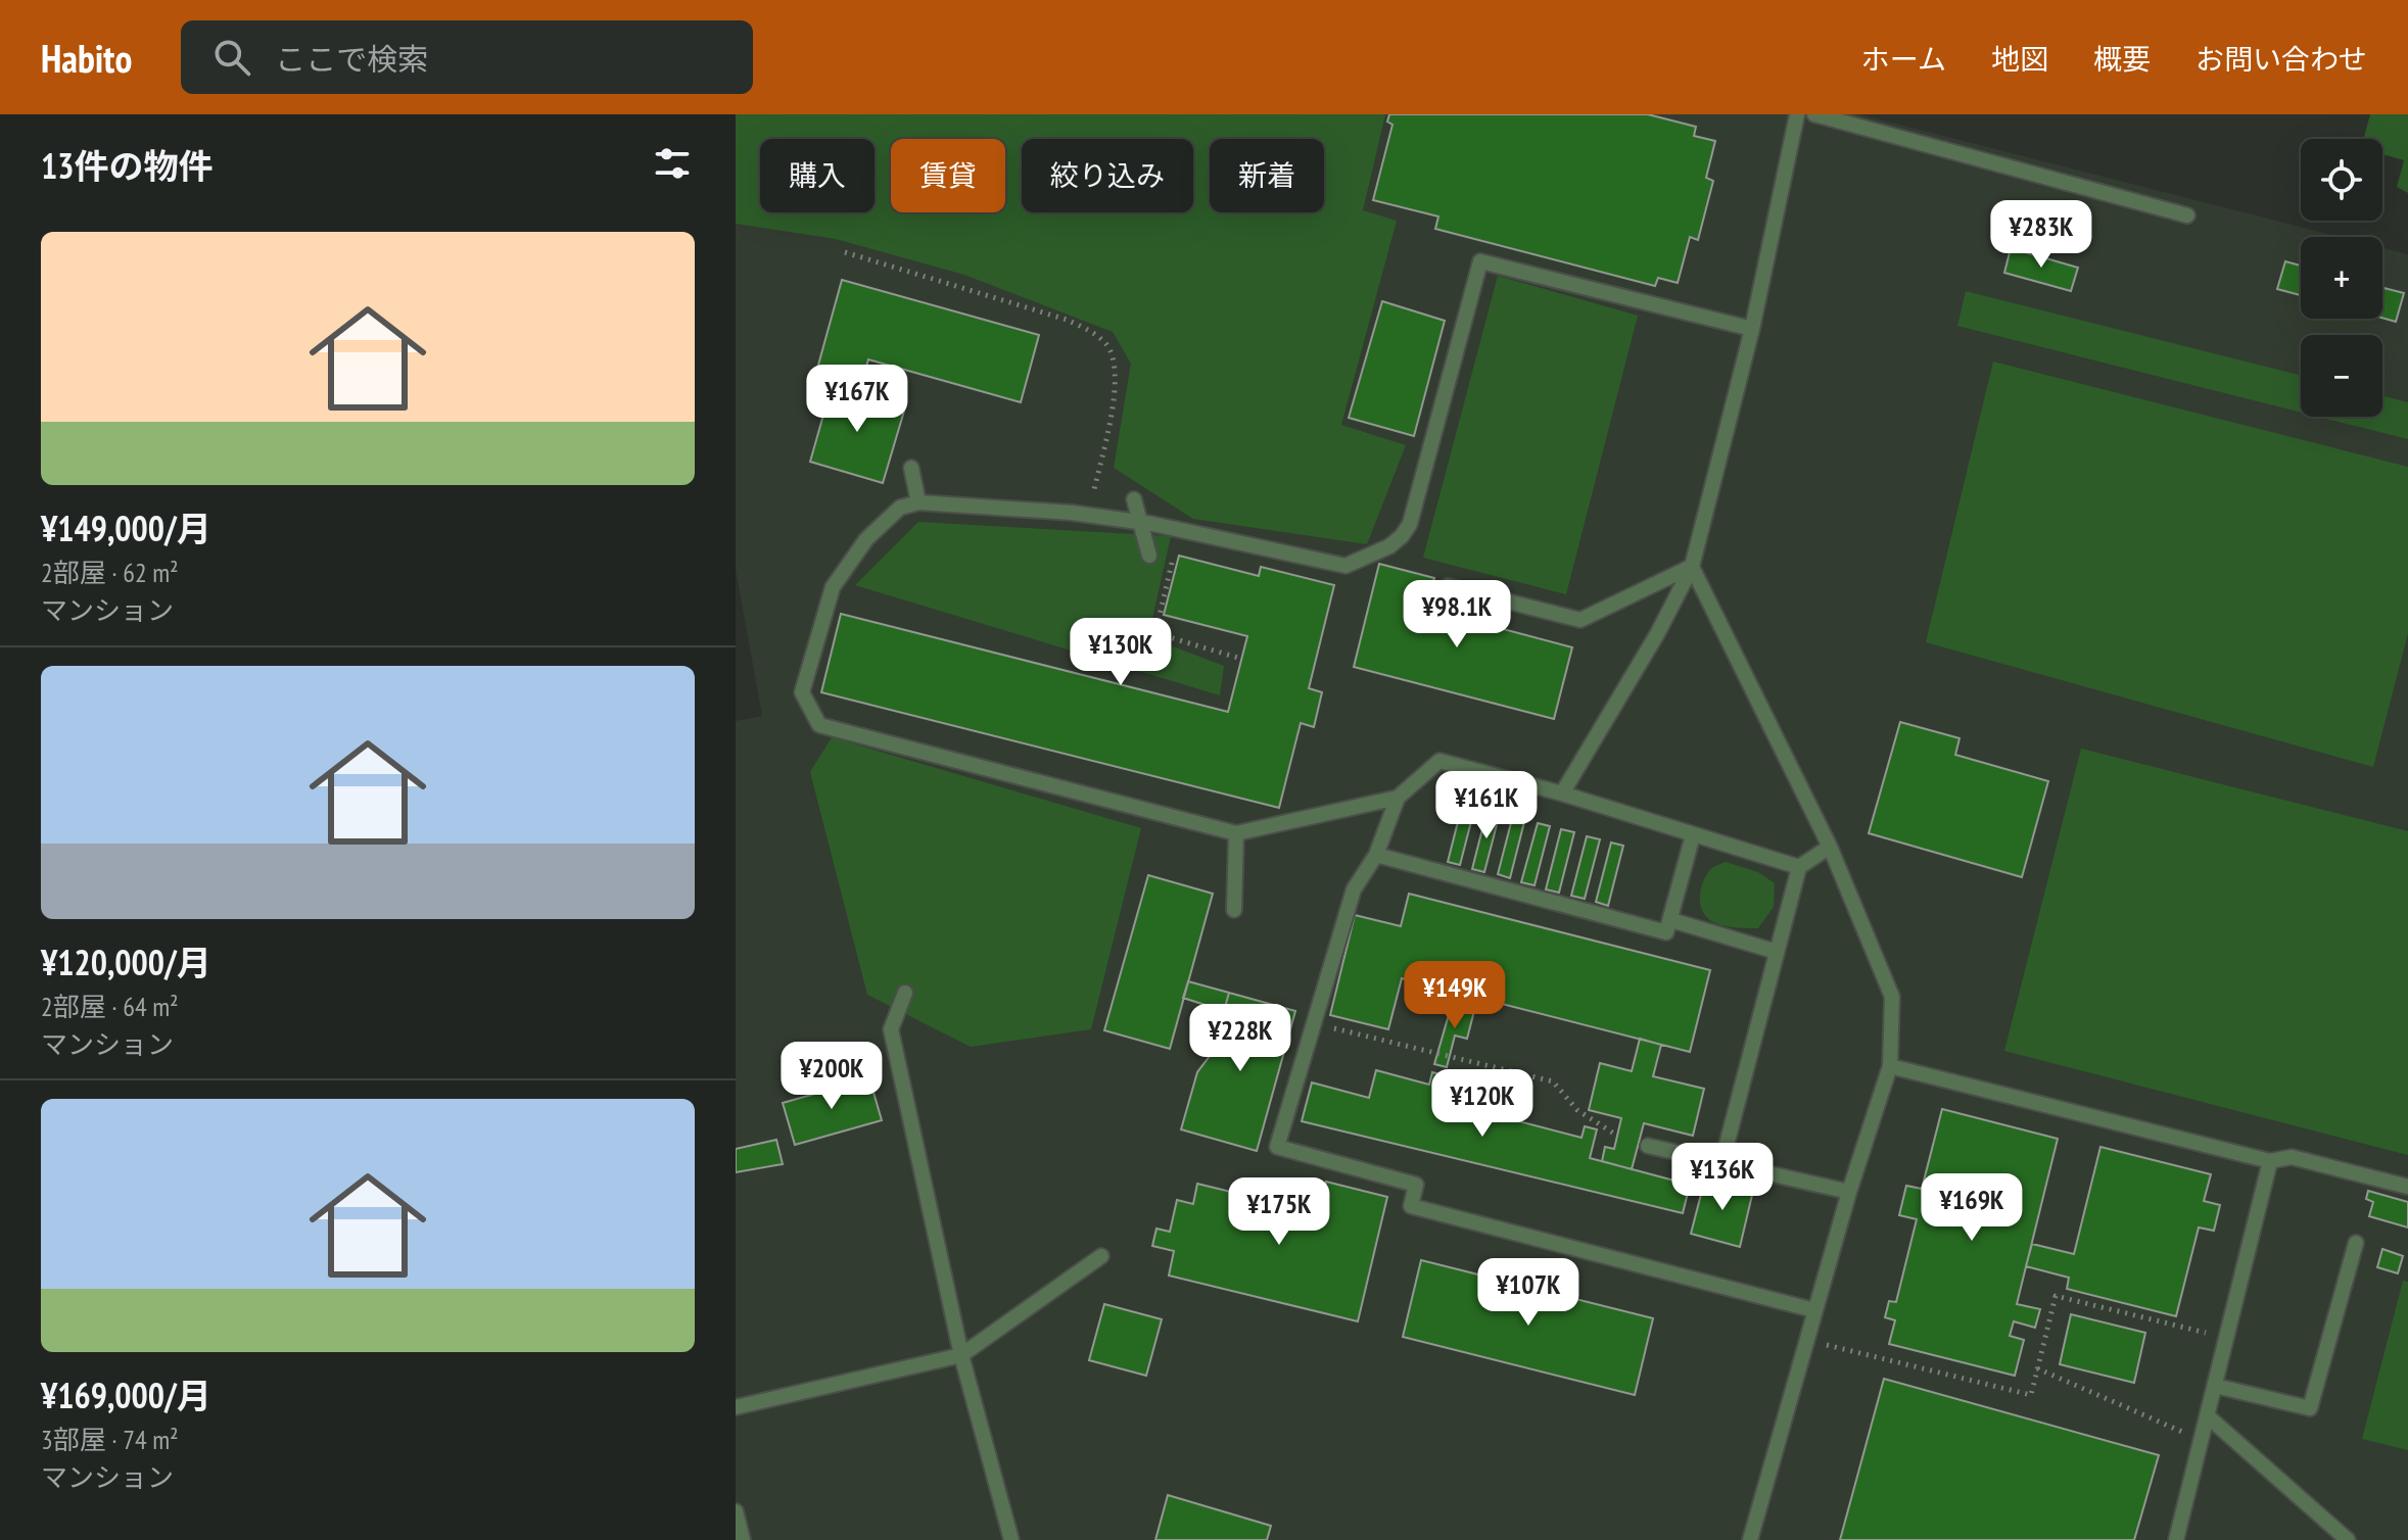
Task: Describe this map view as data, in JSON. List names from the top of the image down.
{
  "page": {
    "header": "Habito",
    "search": "ここで検索",
    "nav": [
      "ホーム",
      "地図",
      "概要",
      "お問い合わせ"
    ],
    "heading": "13件の物件",
    "map_buttons": ["+", "−"],
    "chip": [
      "購入",
      "賃貸",
      "絞り込み",
      "新着"
    ],
    "price": [
      "¥283K",
      "¥167K",
      "¥98.1K",
      "¥130K",
      "¥161K",
      "¥149K",
      "¥228K",
      "¥200K",
      "¥120K",
      "¥136K",
      "¥169K",
      "¥175K",
      "¥107K"
    ],
    "list": [
      {
        "name": "¥149,000/月",
        "note": "2部屋 · 62 m² · マンション"
      },
      {
        "name": "¥120,000/月",
        "note": "2部屋 · 64 m² · マンション"
      },
      {
        "name": "¥169,000/月",
        "note": "3部屋 · 74 m² · マンション"
      }
    ]
  }
}
